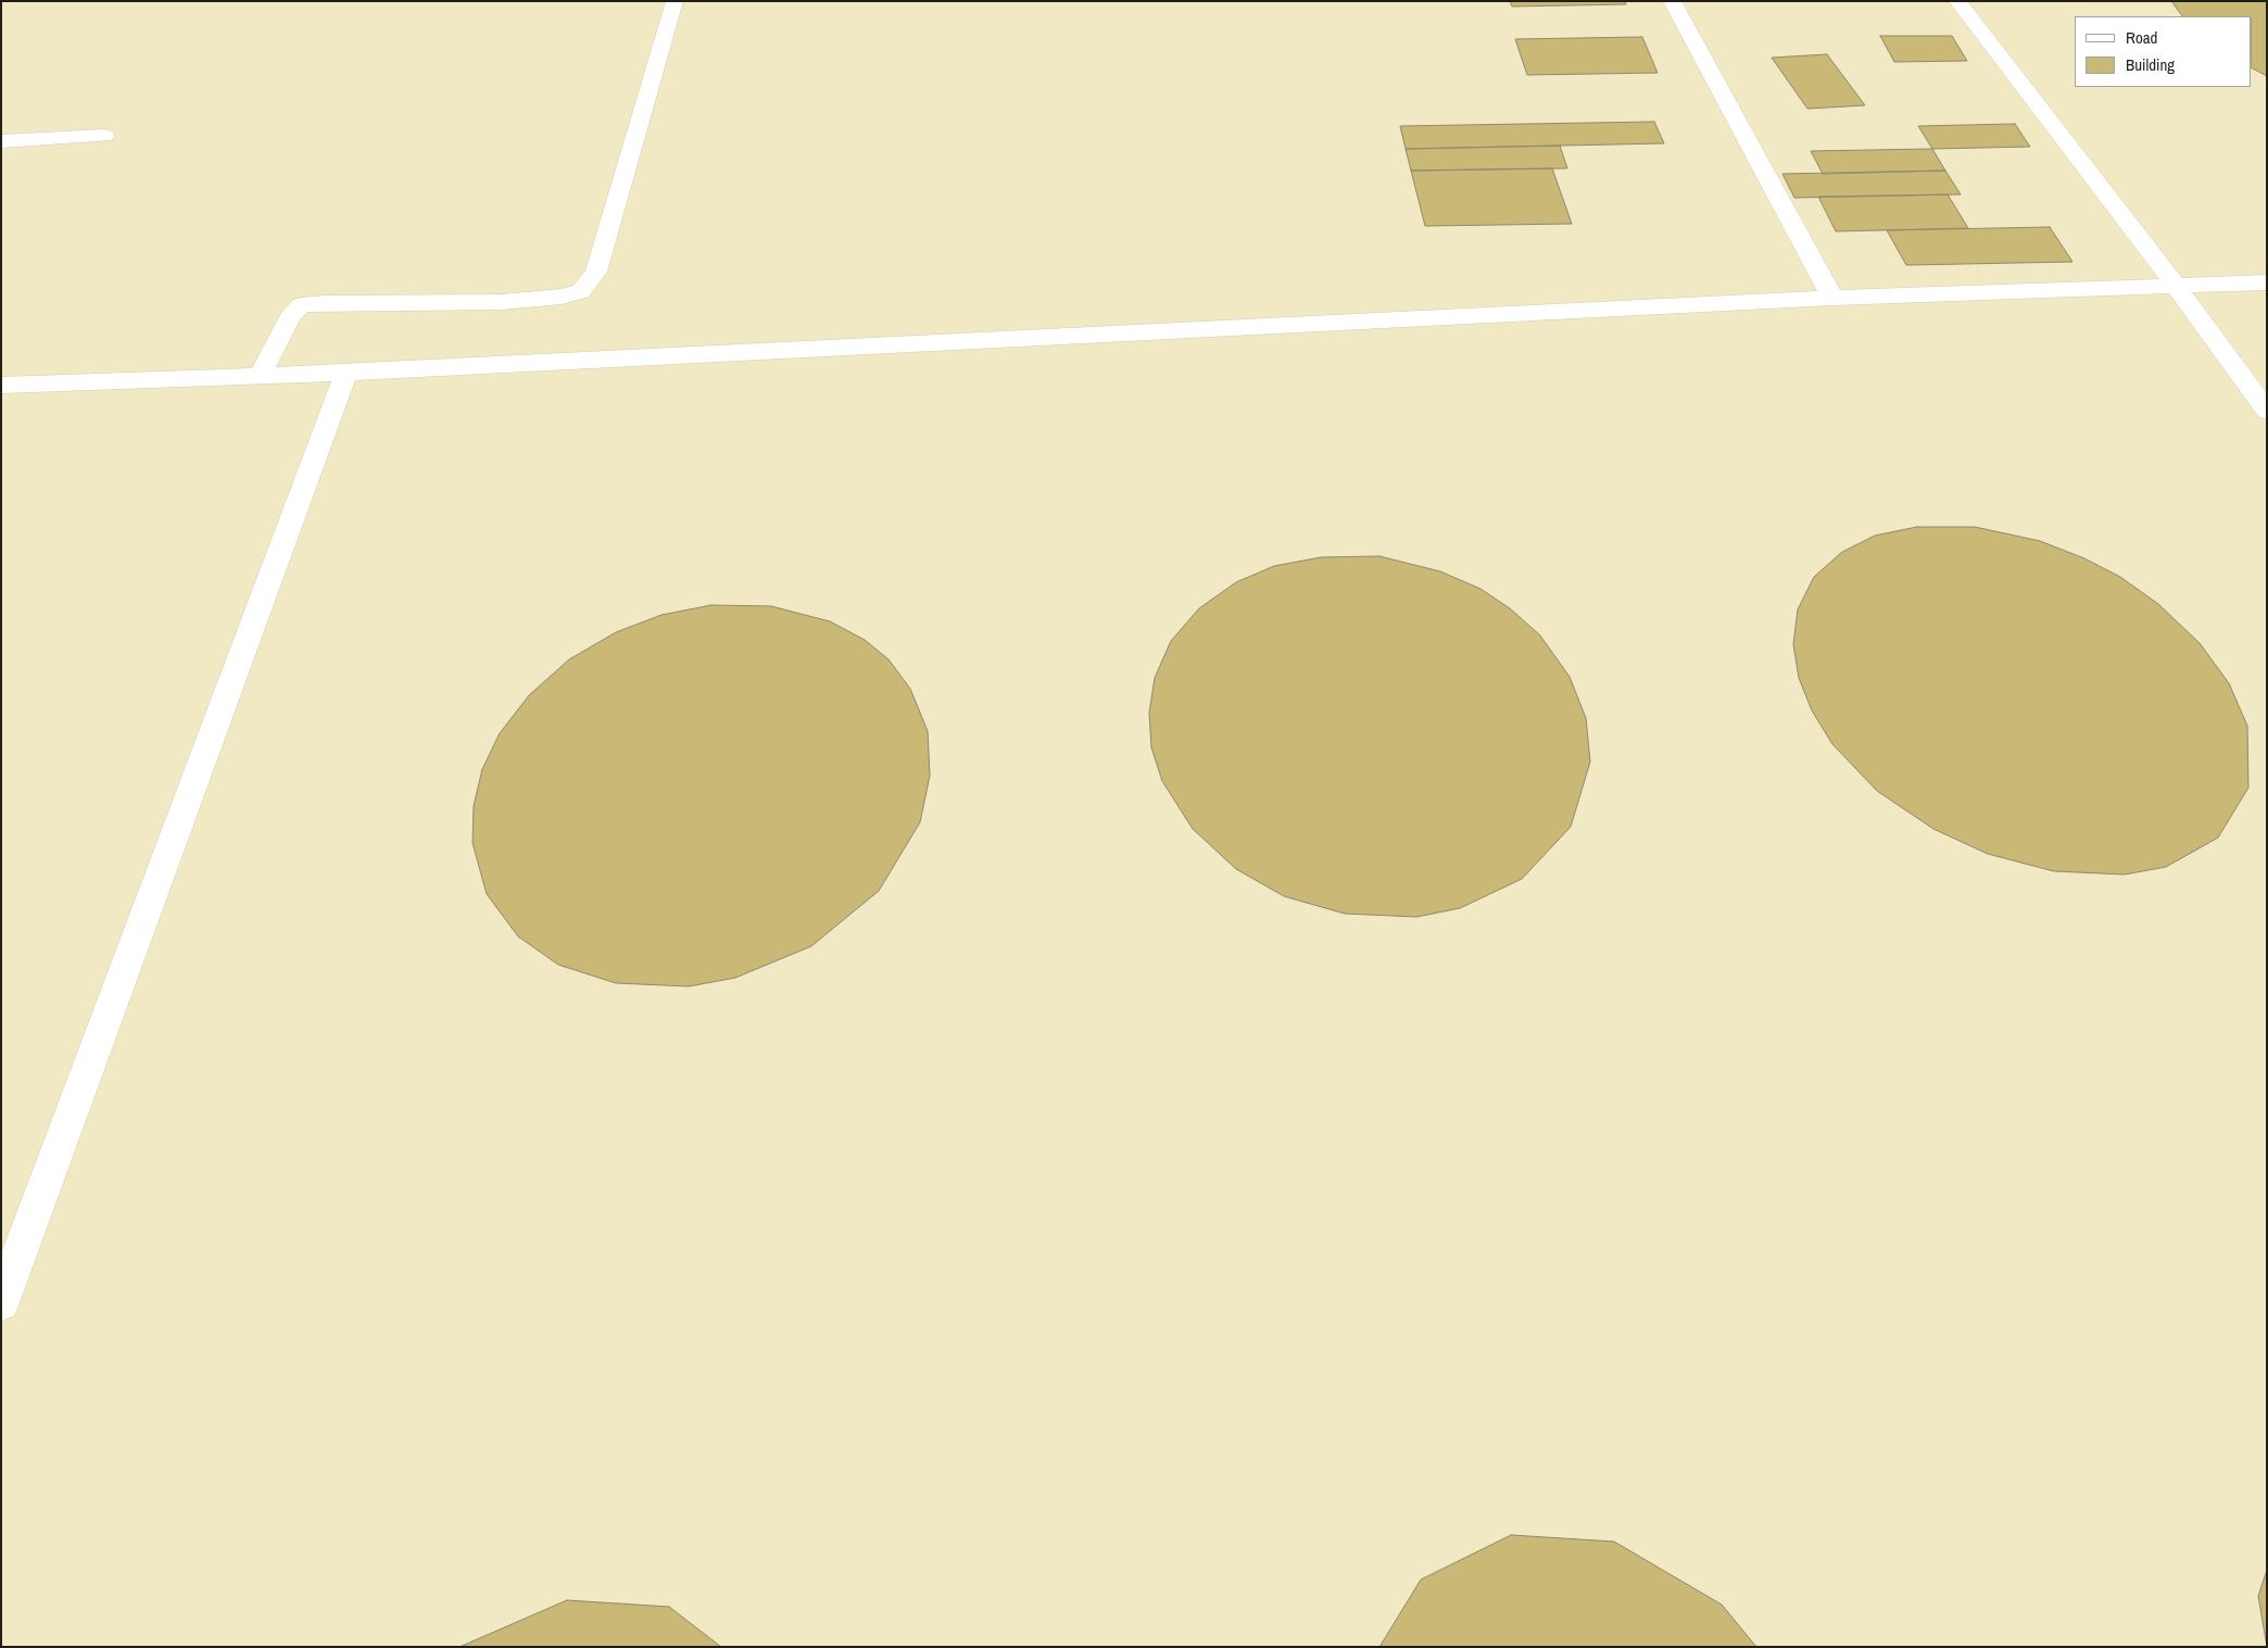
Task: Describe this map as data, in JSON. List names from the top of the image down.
{
  "legend": ["Road", "Building"]
}
